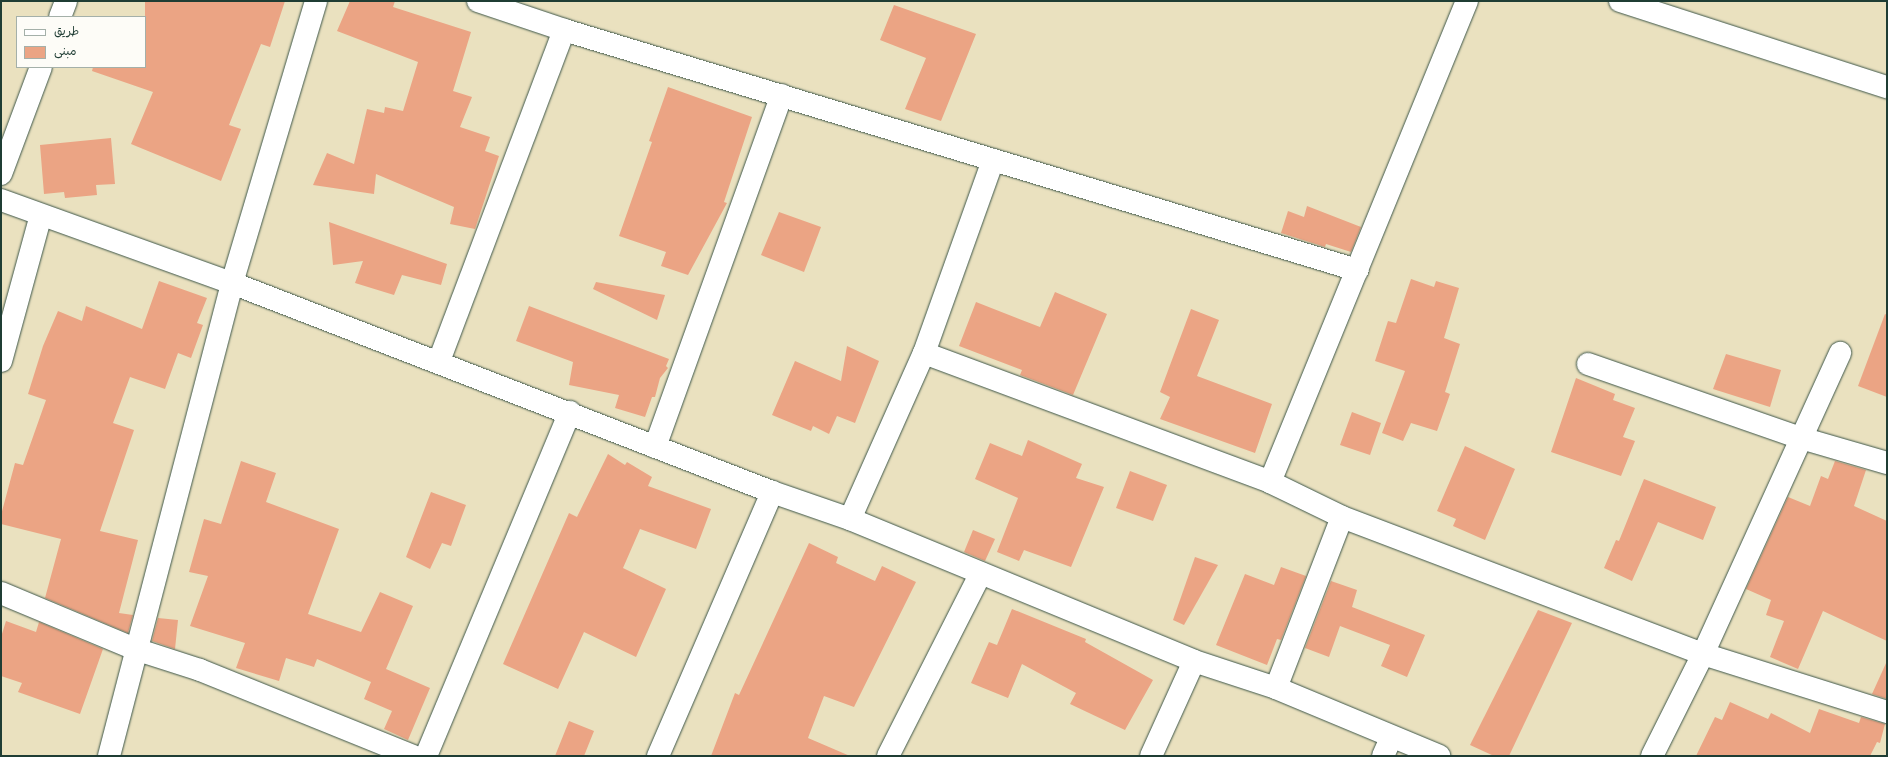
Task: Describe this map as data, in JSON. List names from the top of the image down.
{
  "legend": ["طريق", "مبنى"]
}
